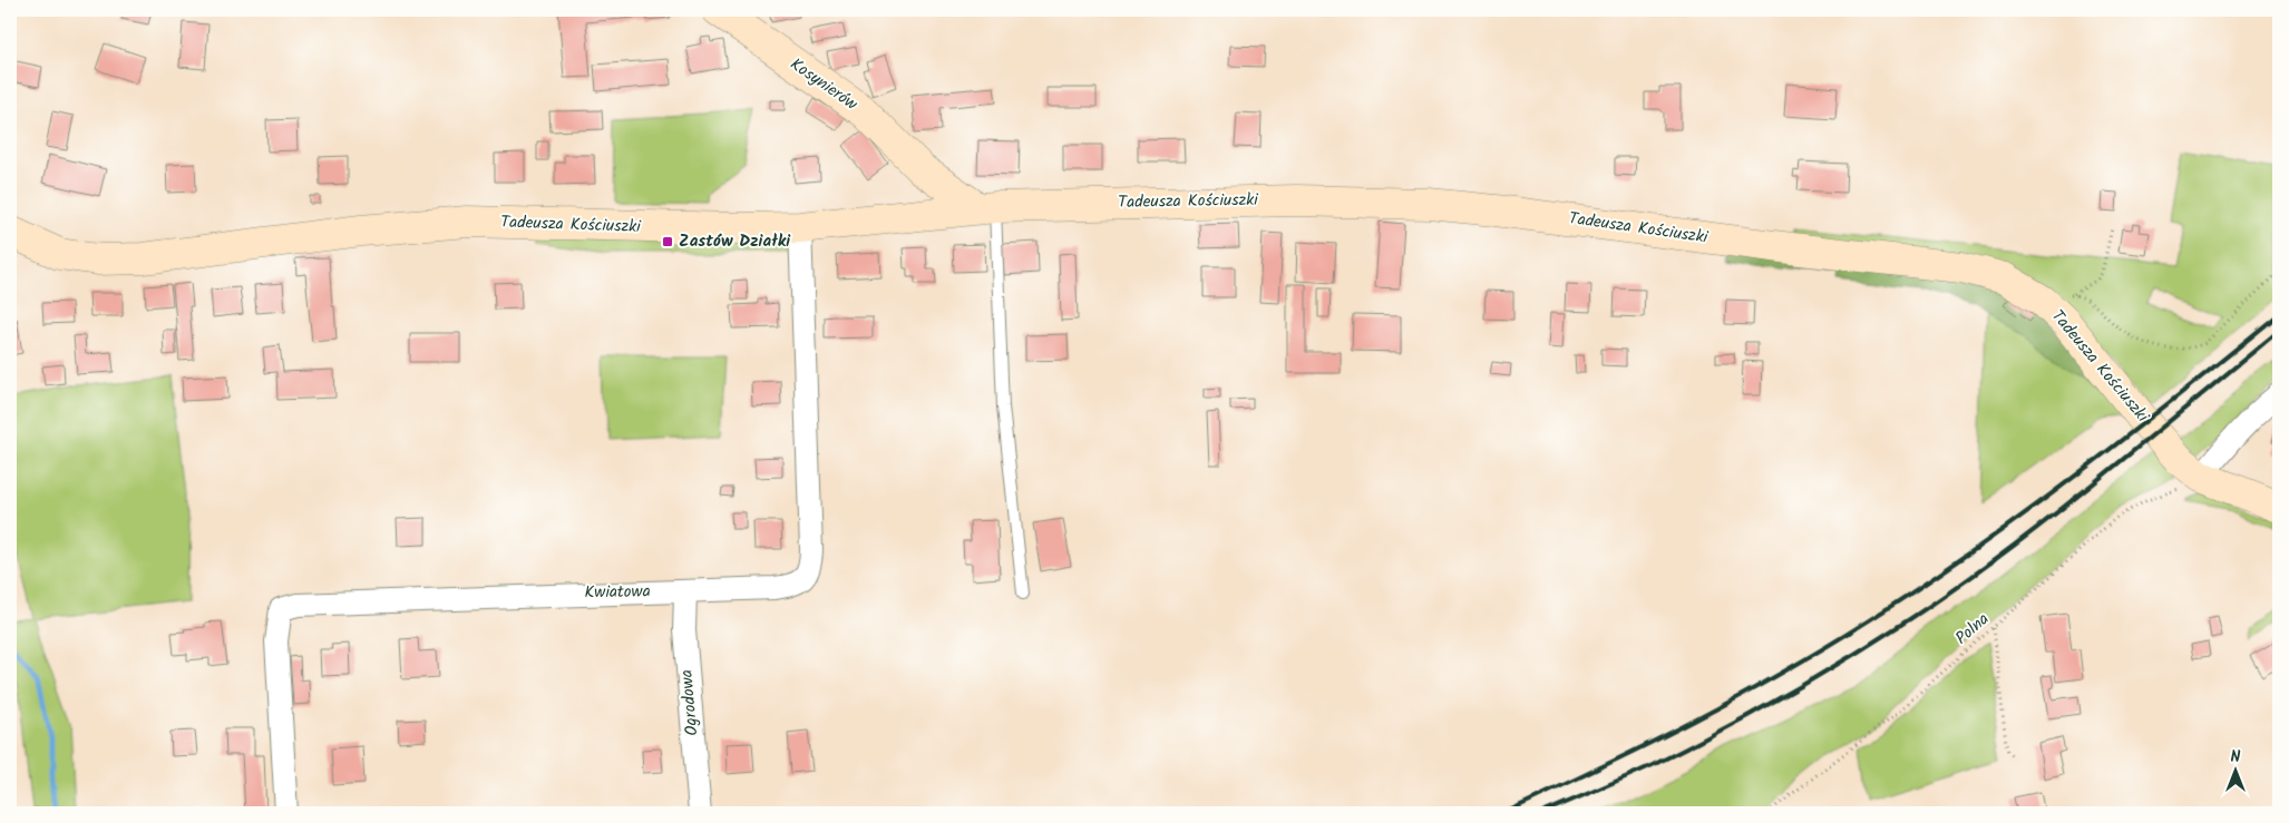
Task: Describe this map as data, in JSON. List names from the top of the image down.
{
  "streets": {
    "street": [
      "Kosynierów",
      "Tadeusza Kościuszki",
      "Kwiatowa",
      "Ogrodowa"
    ],
    "path": ["Polna"]
  },
  "crossings": [
    ["Kosynierów", "Tadeusza Kościuszki"],
    ["Tadeusza Kościuszki", "Kwiatowa"],
    ["Tadeusza Kościuszki", "Polna"],
    ["Kwiatowa", "Ogrodowa"]
  ],
  "places": {
    "transit": ["Zastów Działki"]
  },
  "north": "top"
}
